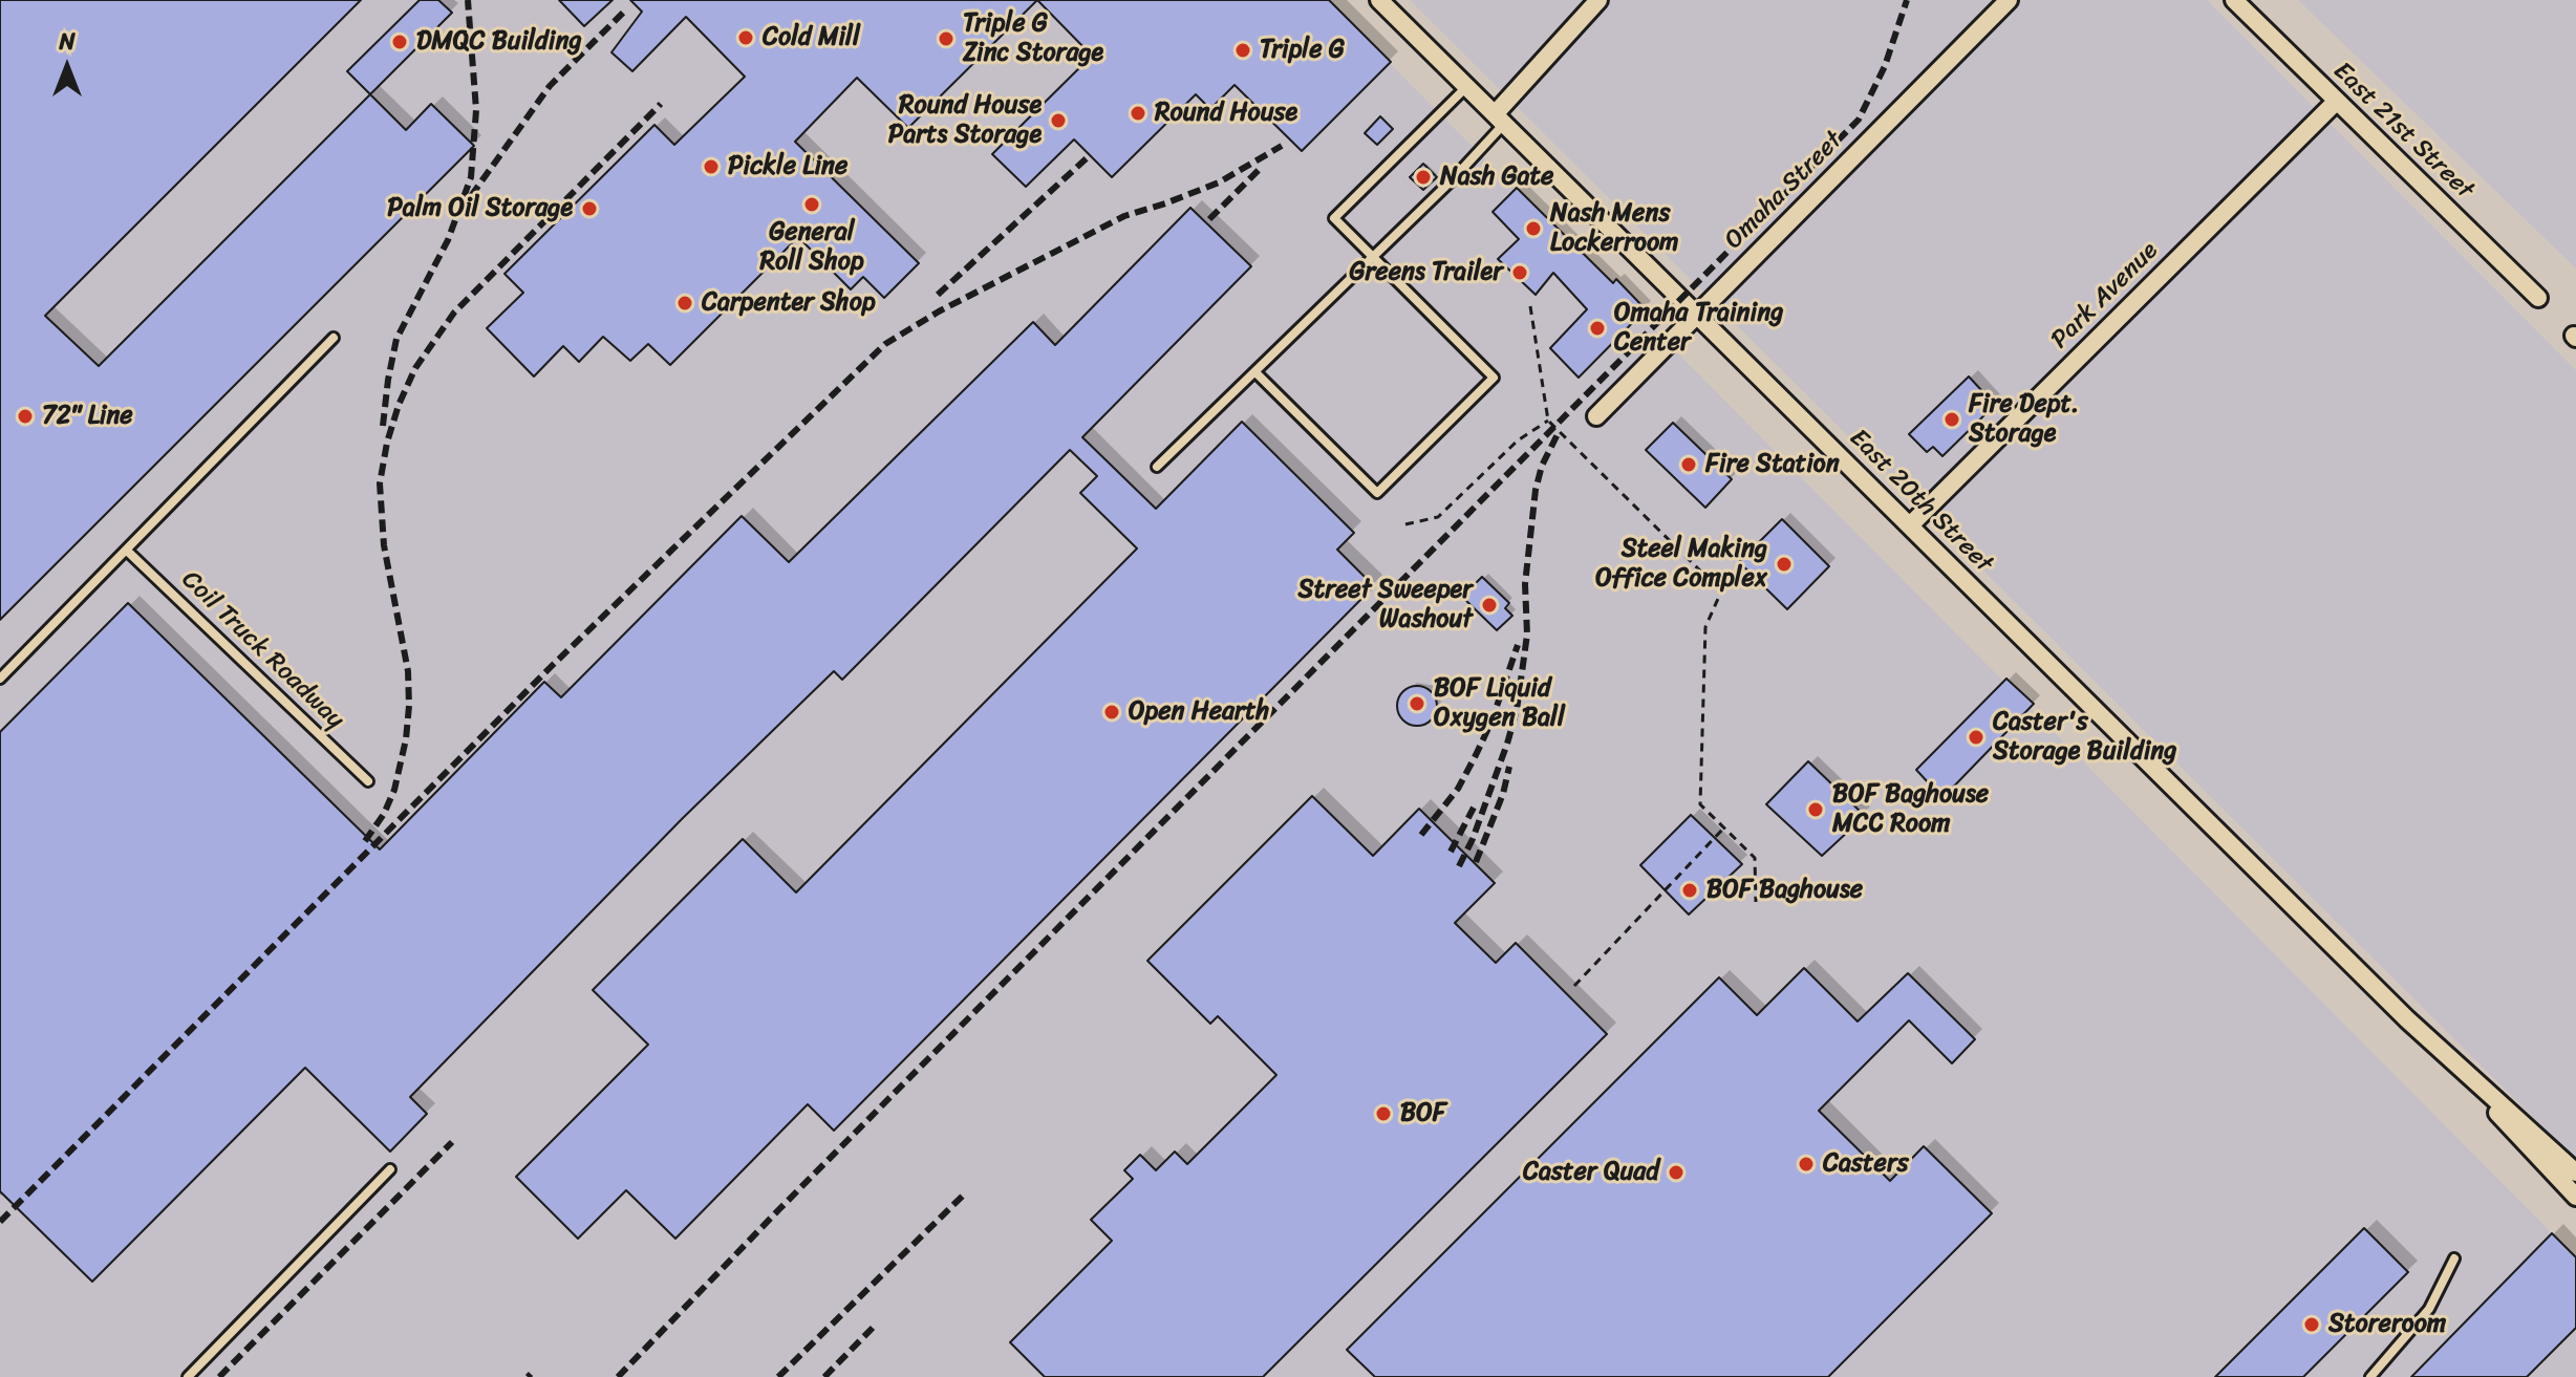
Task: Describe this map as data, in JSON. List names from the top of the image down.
{
  "streets": {
    "street": [
      "East 21st Street",
      "Omaha Street",
      "Park Avenue",
      "East 20th Street"
    ],
    "lane": ["Coil Truck Roadway"]
  },
  "crossings": [
    ["East 21st Street", "Park Avenue"],
    ["Omaha Street", "East 20th Street"],
    ["Park Avenue", "East 20th Street"]
  ],
  "places": [
    "Cold Mill",
    "Triple G Zinc Storage",
    "DMQC Building",
    "Triple G",
    "Round House",
    "Round House Parts Storage",
    "Pickle Line",
    "Nash Gate",
    "General Roll Shop",
    "Palm Oil Storage",
    "Nash Mens Lockerroom",
    "Greens Trailer",
    "Carpenter Shop",
    "Omaha Training Center",
    "72\" Line",
    "Fire Dept. Storage",
    "Fire Station",
    "Steel Making Office Complex",
    "Street Sweeper Washout",
    "BOF Liquid Oxygen Ball",
    "Open Hearth",
    "Caster's Storage Building",
    "BOF Baghouse MCC Room",
    "BOF Baghouse",
    "BOF",
    "Casters",
    "Caster Quad",
    "Storeroom"
  ],
  "north": "top"
}
